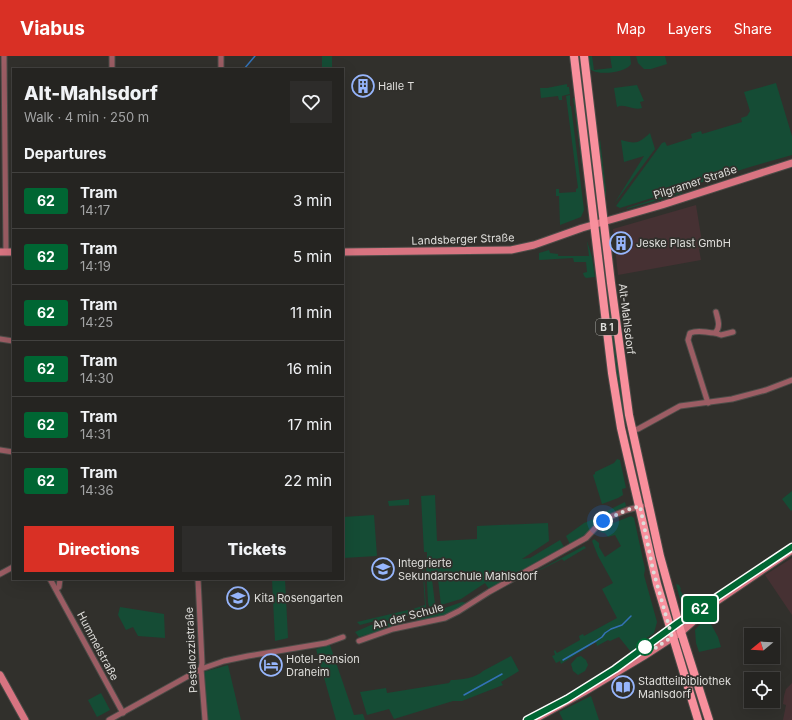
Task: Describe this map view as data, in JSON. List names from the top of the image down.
{
  "streets": {
    "main road": ["Alt-Mahlsdorf", "B 1"],
    "street": [
      "Pilgramer Straße",
      "Landsberger Straße",
      "An der Schule",
      "Hummelstraße",
      "Pestalozzistraße"
    ]
  },
  "crossings": [
    ["Pilgramer Straße", "Landsberger Straße"],
    ["Pilgramer Straße", "Alt-Mahlsdorf"],
    ["Landsberger Straße", "Alt-Mahlsdorf"],
    ["Alt-Mahlsdorf", "An der Schule"]
  ],
  "places": {
    "building": ["Halle T", "Jeske Plast GmbH"],
    "school or university": ["Integrierte Sekundarschule Mahlsdorf", "Kita Rosengarten"],
    "hotel": ["Hotel-Pension Draheim"],
    "library": ["Stadtteilbibliothek Mahlsdorf"]
  },
  "lines": ["tram line 62"],
  "north": "left",
  "page": {
    "header": "Viabus",
    "nav": ["Map", "Layers", "Share"],
    "on_map": "62",
    "heading": [
      ["Alt-Mahlsdorf", "Walk · 4 min · 250 m"],
      "Departures"
    ],
    "list": [
      {
        "mark": "62",
        "name": "Tram",
        "note": "14:17",
        "value": "3 min"
      },
      {
        "mark": "62",
        "name": "Tram",
        "note": "14:19",
        "value": "5 min"
      },
      {
        "mark": "62",
        "name": "Tram",
        "note": "14:25",
        "value": "11 min"
      },
      {
        "mark": "62",
        "name": "Tram",
        "note": "14:30",
        "value": "16 min"
      },
      {
        "mark": "62",
        "name": "Tram",
        "note": "14:31",
        "value": "17 min"
      },
      {
        "mark": "62",
        "name": "Tram",
        "note": "14:36",
        "value": "22 min"
      }
    ],
    "buttons": ["Directions", "Tickets"]
  }
}
